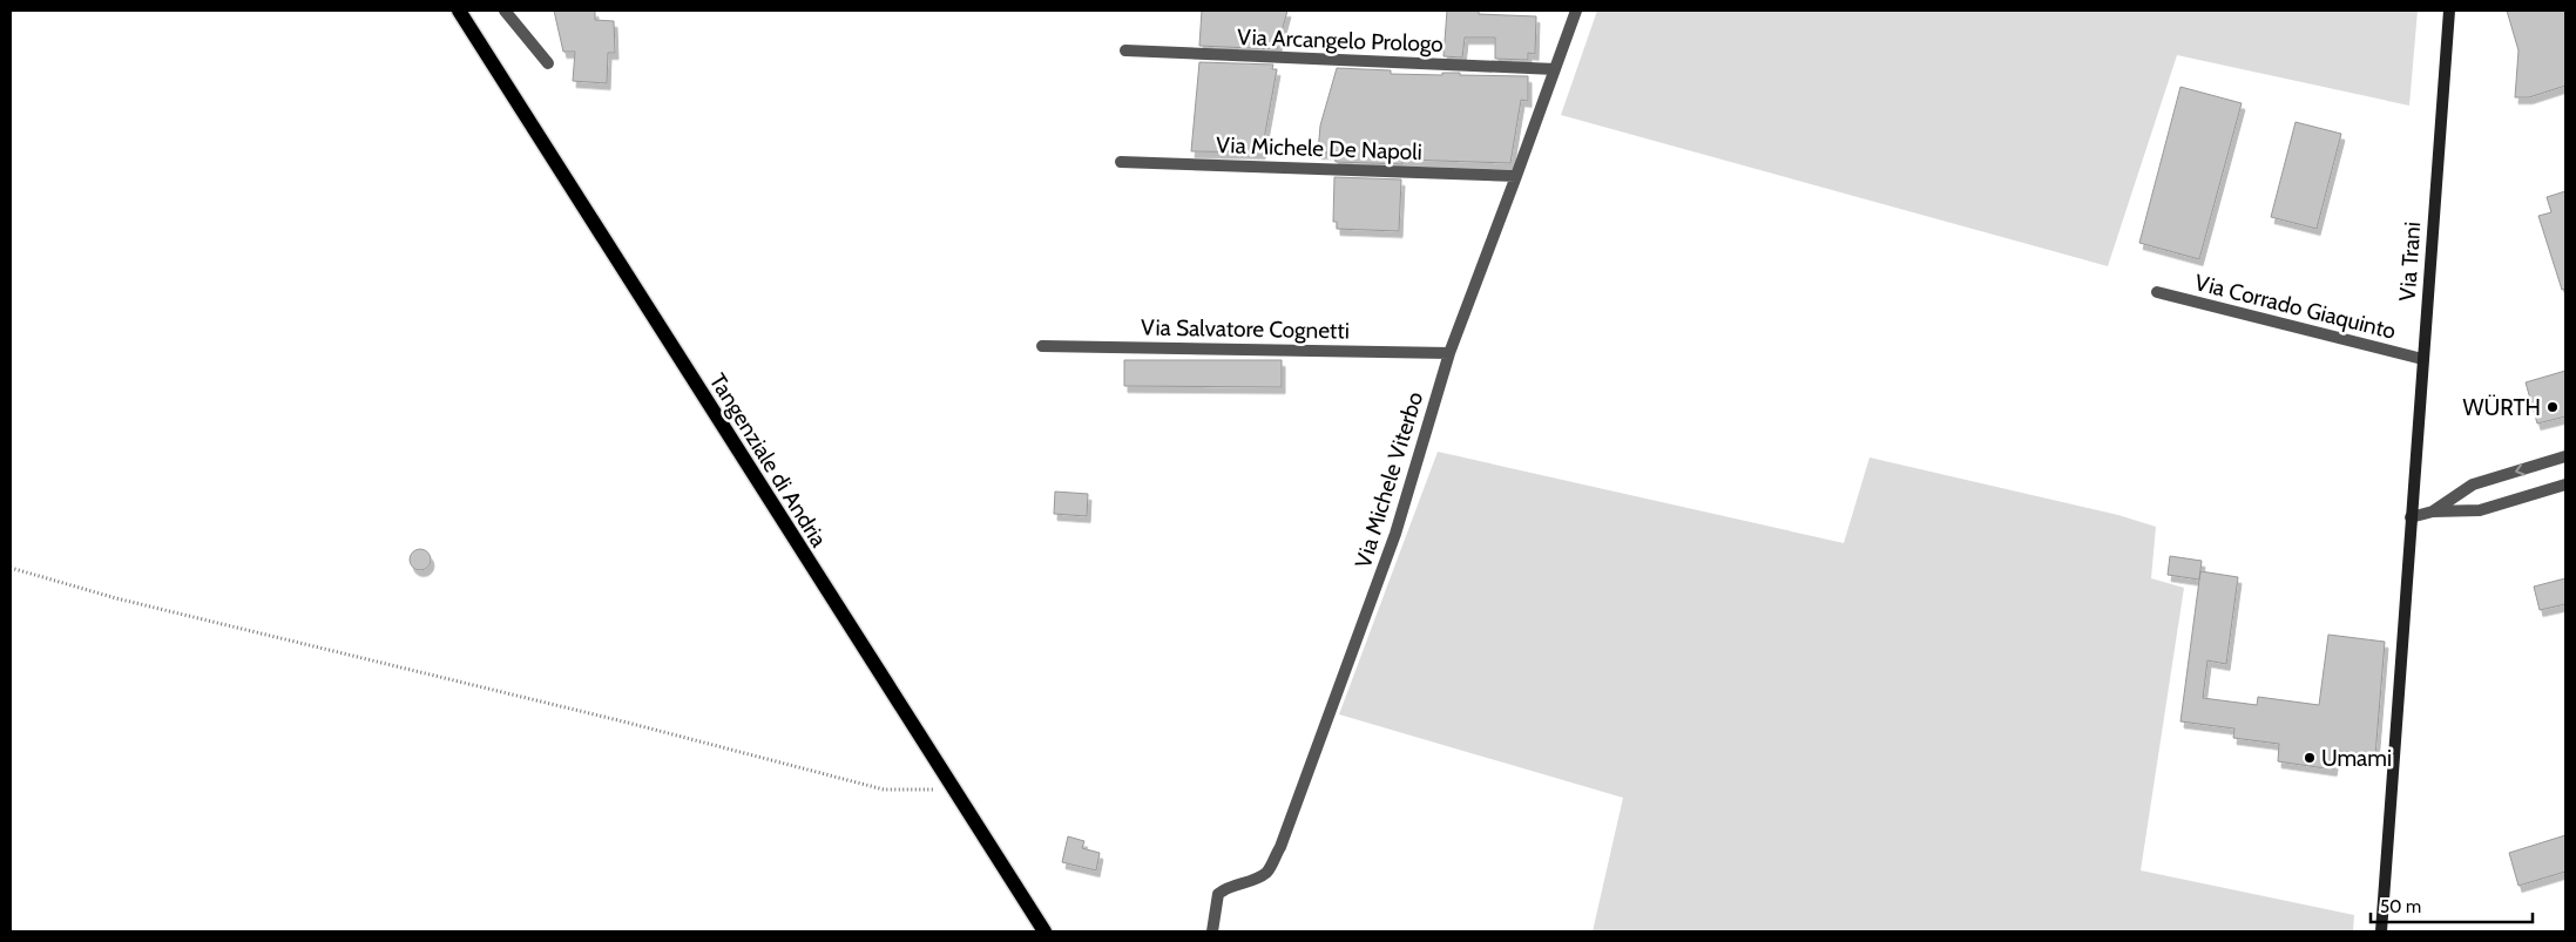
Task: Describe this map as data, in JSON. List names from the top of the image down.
{
  "streets": {
    "main road": ["Via Trani", "Tangenziale di Andria"],
    "street": [
      "Via Arcangelo Prologo",
      "Via Michele De Napoli",
      "Via Corrado Giaquinto",
      "Via Salvatore Cognetti",
      "Via Michele Viterbo"
    ]
  },
  "crossings": [
    ["Via Arcangelo Prologo", "Via Michele Viterbo"],
    ["Via Michele De Napoli", "Via Michele Viterbo"],
    ["Via Trani", "Via Corrado Giaquinto"],
    ["Via Salvatore Cognetti", "Via Michele Viterbo"]
  ],
  "places": ["WÜRTH", "Umami"],
  "scale_bar": "50 m"
}
